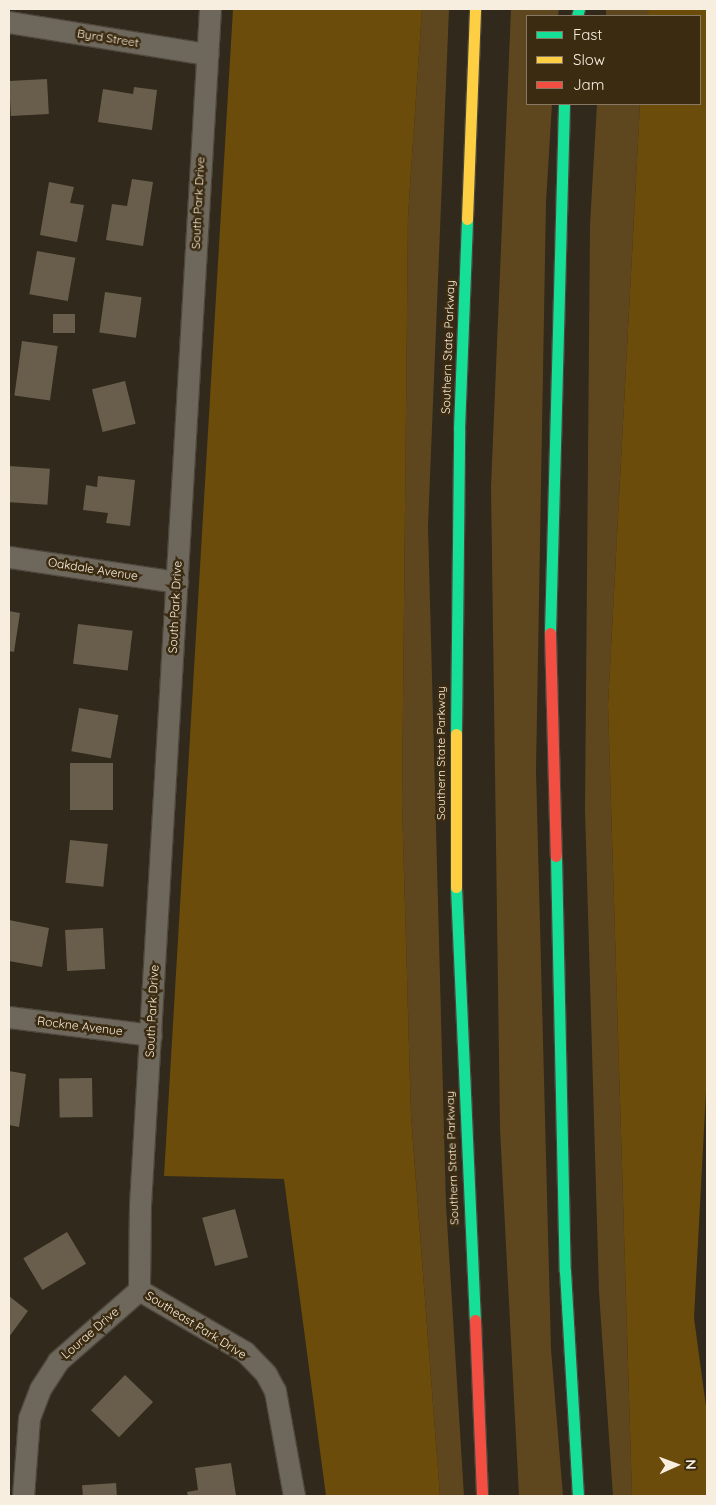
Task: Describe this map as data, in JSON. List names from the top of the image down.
{
  "streets": {
    "highway": ["Southern State Parkway"],
    "street": [
      "Byrd Street",
      "South Park Drive",
      "Oakdale Avenue",
      "Rockne Avenue",
      "Southeast Park Drive",
      "Lourae Drive"
    ]
  },
  "crossings": [
    ["Byrd Street", "South Park Drive"],
    ["South Park Drive", "Oakdale Avenue"],
    ["South Park Drive", "Rockne Avenue"],
    ["South Park Drive", "Southeast Park Drive"],
    ["Southeast Park Drive", "Lourae Drive"]
  ],
  "legend": ["Fast", "Slow", "Jam"],
  "north": "right"
}
